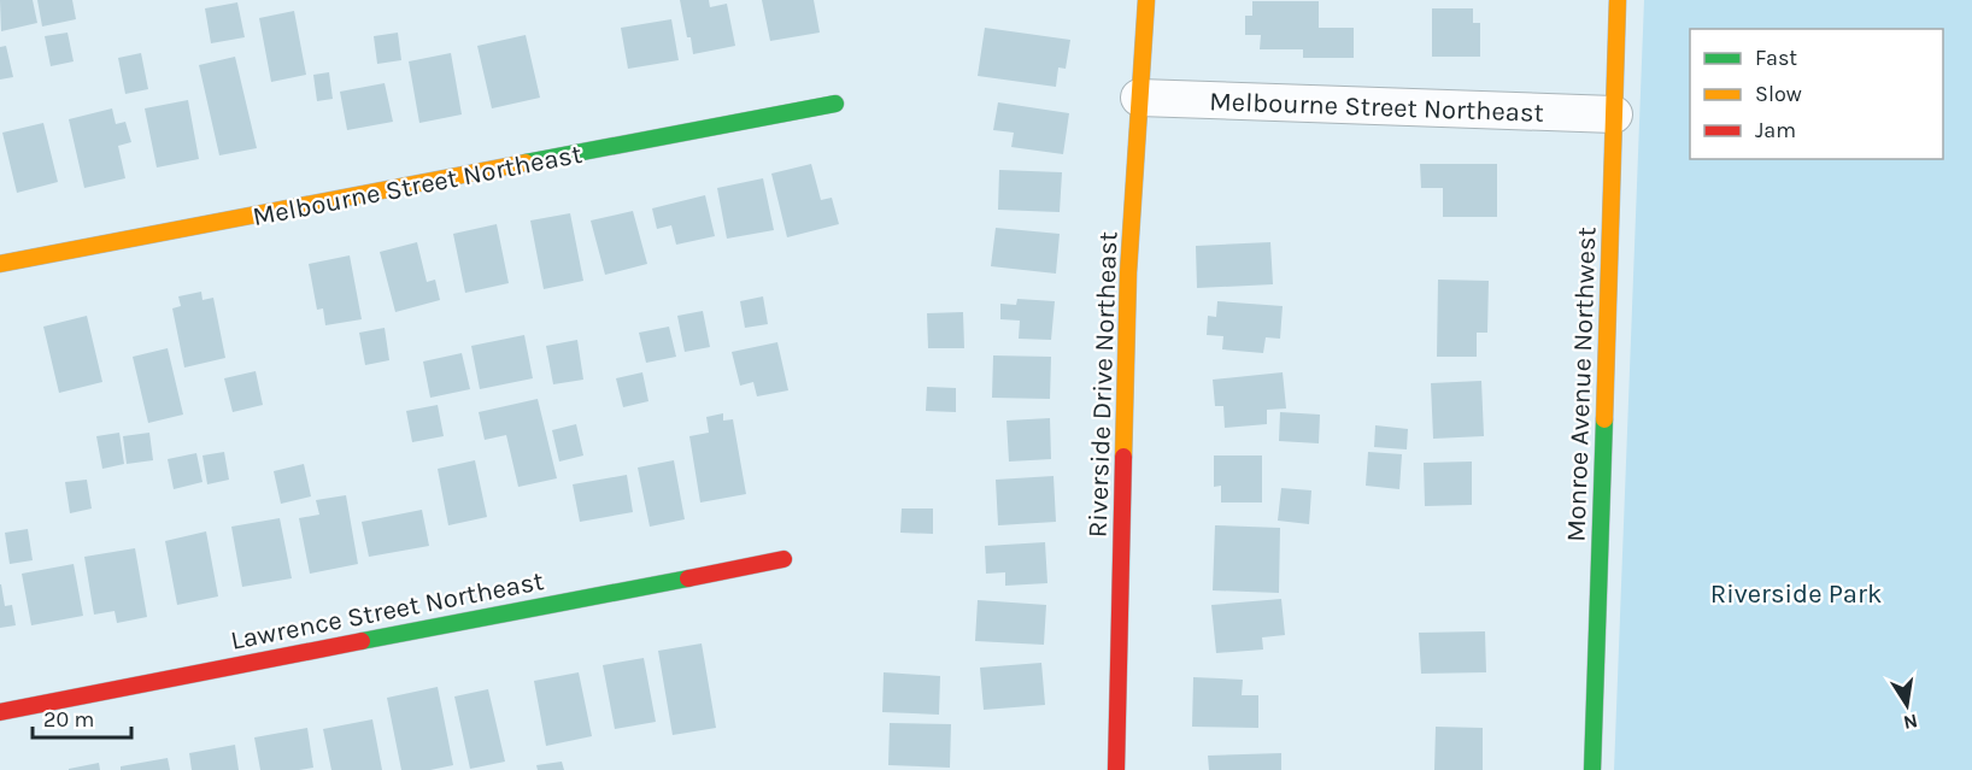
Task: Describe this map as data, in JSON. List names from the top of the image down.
{
  "streets": {
    "street": [
      "Melbourne Street Northeast",
      "Riverside Drive Northeast",
      "Monroe Avenue Northwest",
      "Lawrence Street Northeast"
    ]
  },
  "crossings": [
    ["Melbourne Street Northeast", "Riverside Drive Northeast"],
    ["Melbourne Street Northeast", "Monroe Avenue Northwest"]
  ],
  "parks": ["Riverside Park"],
  "legend": ["Fast", "Slow", "Jam"],
  "scale_bar": "20 m",
  "north": "bottom"
}
